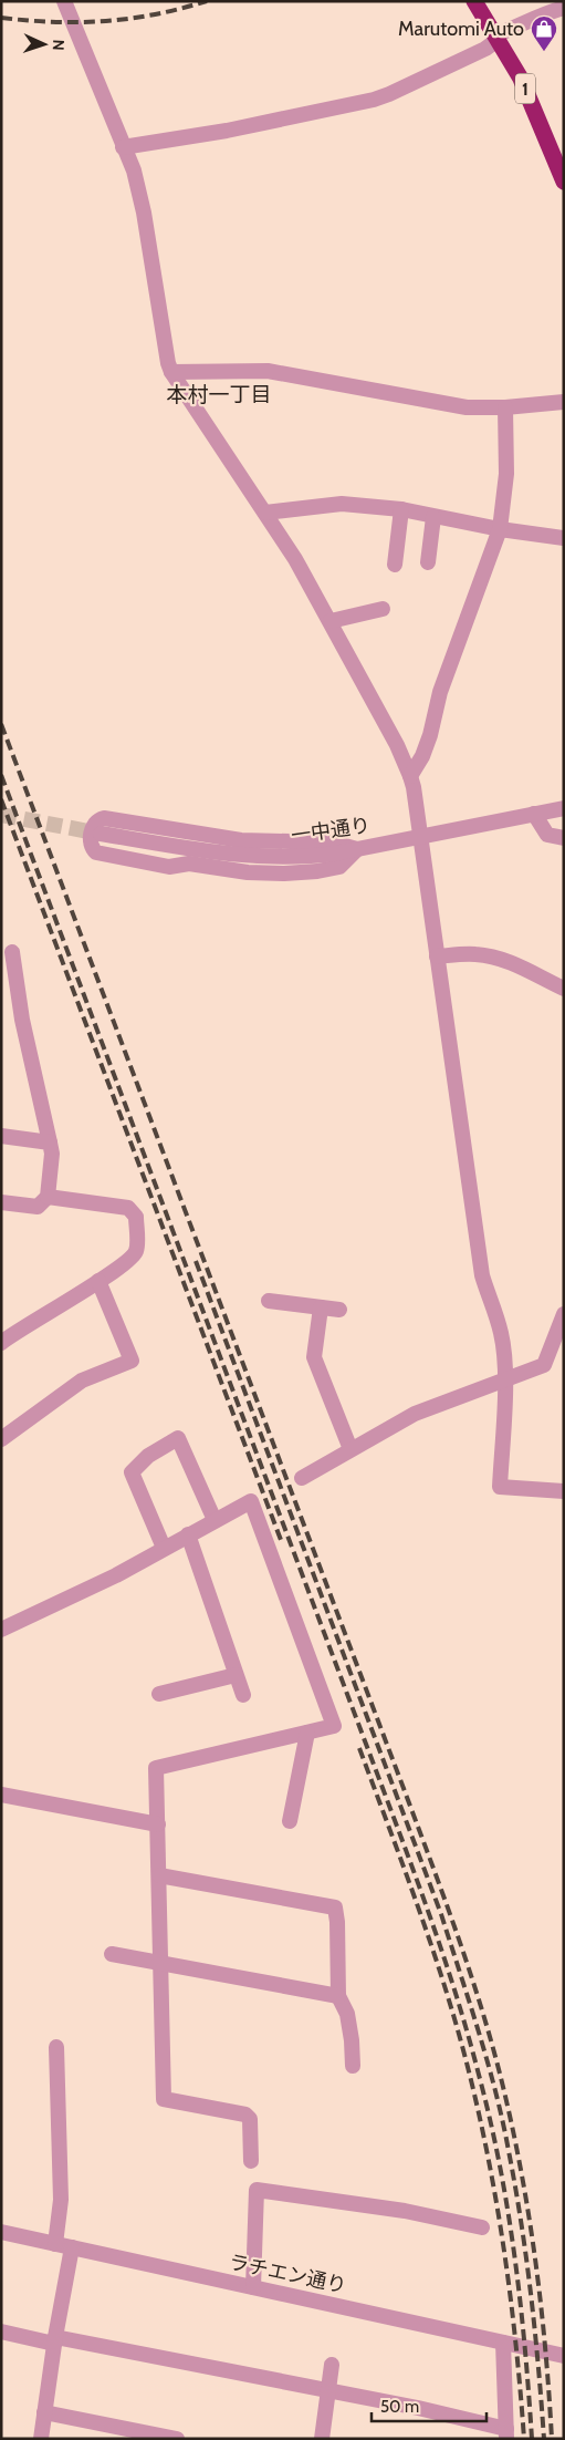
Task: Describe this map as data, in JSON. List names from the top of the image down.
{
  "streets": {
    "highway": ["1"],
    "street": ["一中通り", "ラチエン通り"]
  },
  "districts": ["本村一丁目"],
  "places": {
    "shop": ["Marutomi Auto"]
  },
  "scale_bar": "50 m",
  "north": "right"
}
